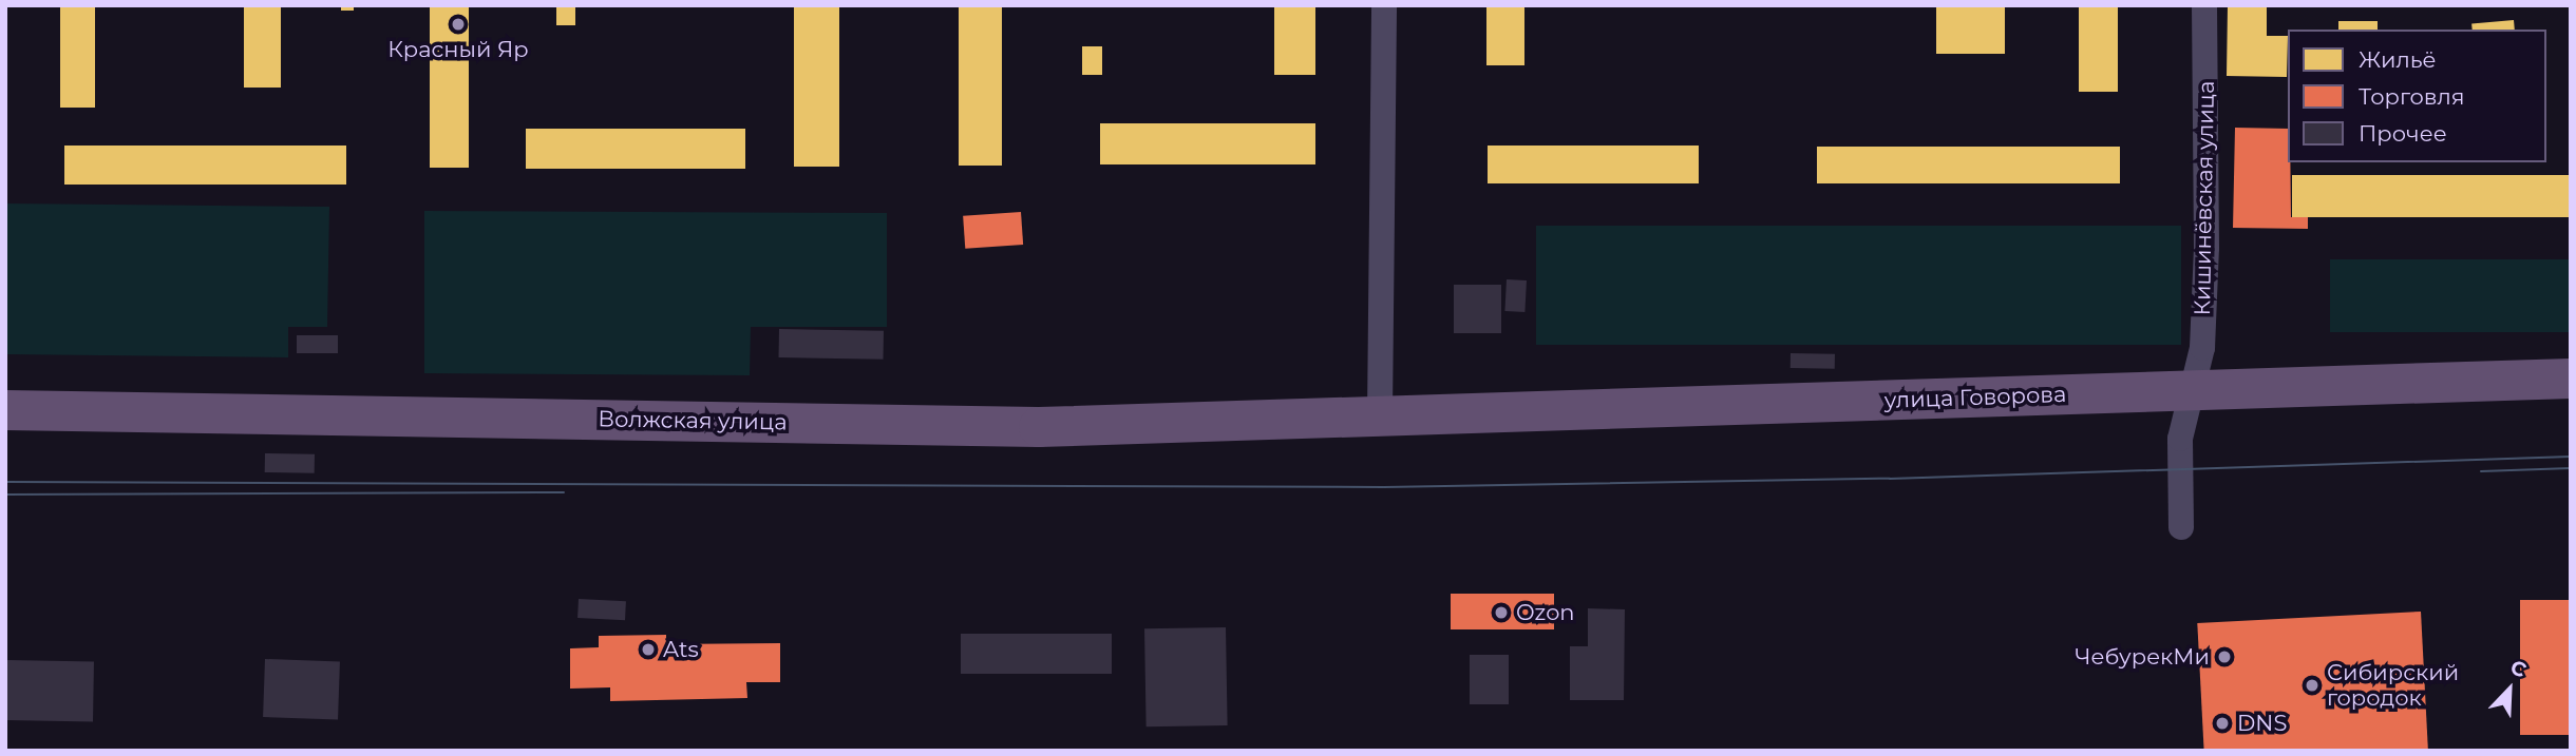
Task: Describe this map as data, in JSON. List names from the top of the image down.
{
  "streets": {
    "main road": ["улица Говорова", "Волжская улица"],
    "street": ["Кишинёвская улица"]
  },
  "crossings": [
    ["Кишинёвская улица", "улица Говорова"],
    ["улица Говорова", "Волжская улица"]
  ],
  "places": [
    "Красный Яр",
    "Ozon",
    "Ats",
    "ЧебурекМи",
    "Сибирский городок",
    "DNS"
  ],
  "legend": ["Жильё", "Торговля", "Прочее"],
  "north": "top right"
}
